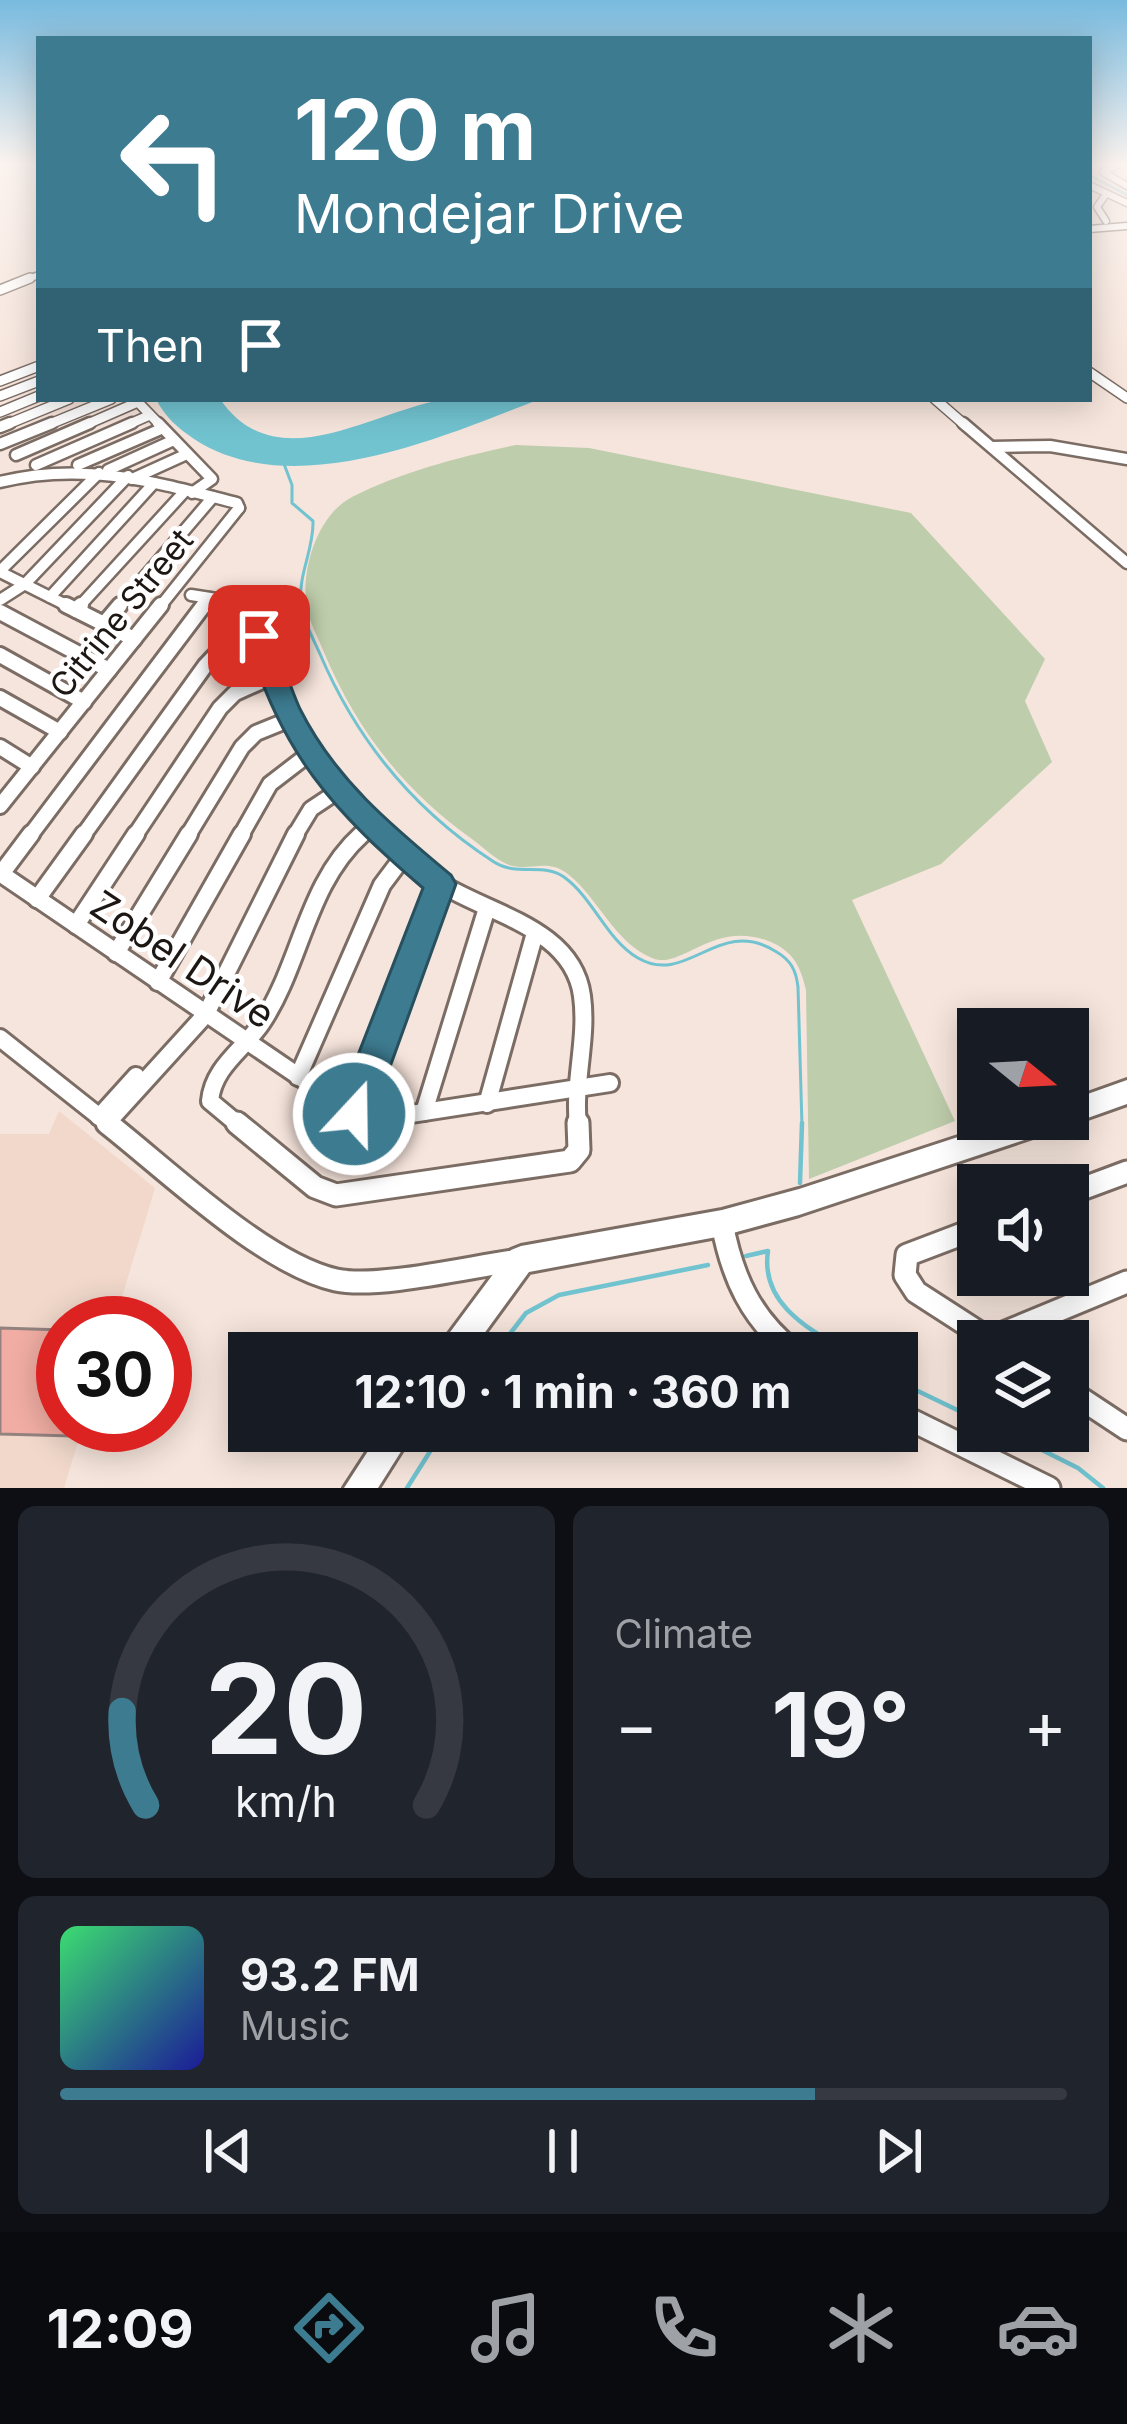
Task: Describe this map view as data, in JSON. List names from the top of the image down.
{
  "streets": {
    "street": ["Citrine Street", "Zobel Drive"]
  },
  "north": "right",
  "page": {
    "turn": ["120 m", "Mondejar Drive"],
    "then": "Then",
    "limit": "30",
    "trip": "12:10 · 1 min · 360 m",
    "tile": "Climate",
    "heat": ["−", "19°", "+"],
    "song": ["93.2 FM", "Music"],
    "tabs": "12:09",
    "gauge": ["20", "km/h"]
  }
}
